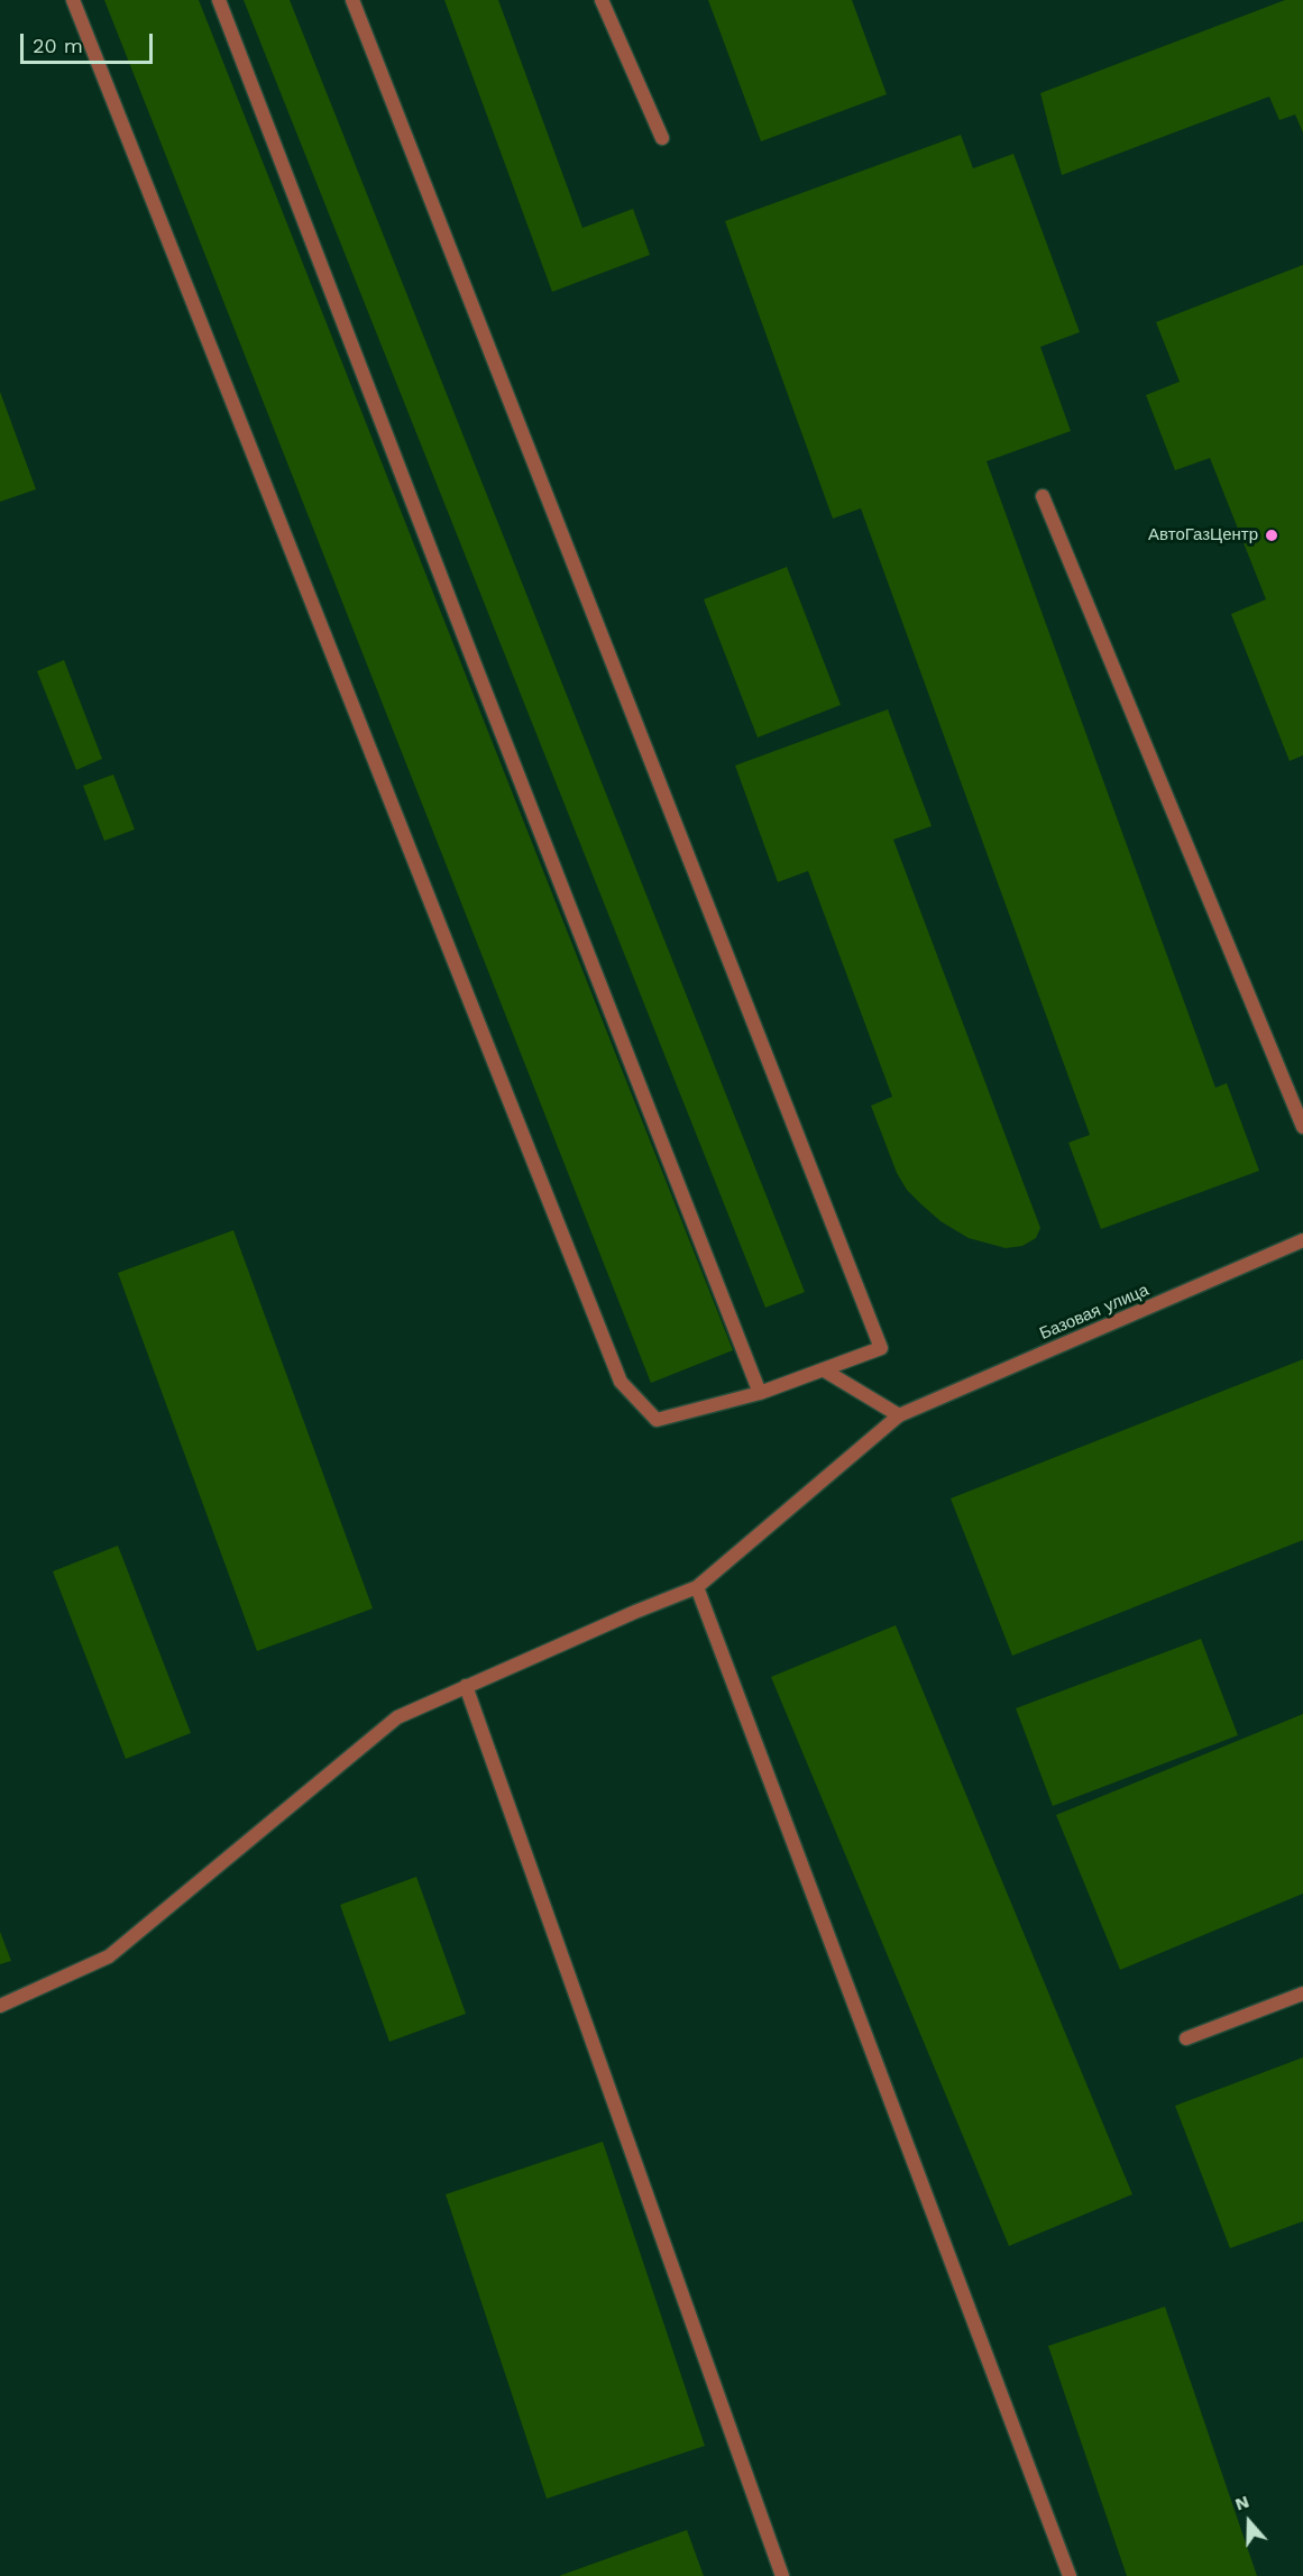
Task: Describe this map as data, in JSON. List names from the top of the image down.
{
  "streets": {
    "street": ["Базовая улица"]
  },
  "places": ["АвтоГазЦентр"],
  "scale_bar": "20 m",
  "north": "top"
}
